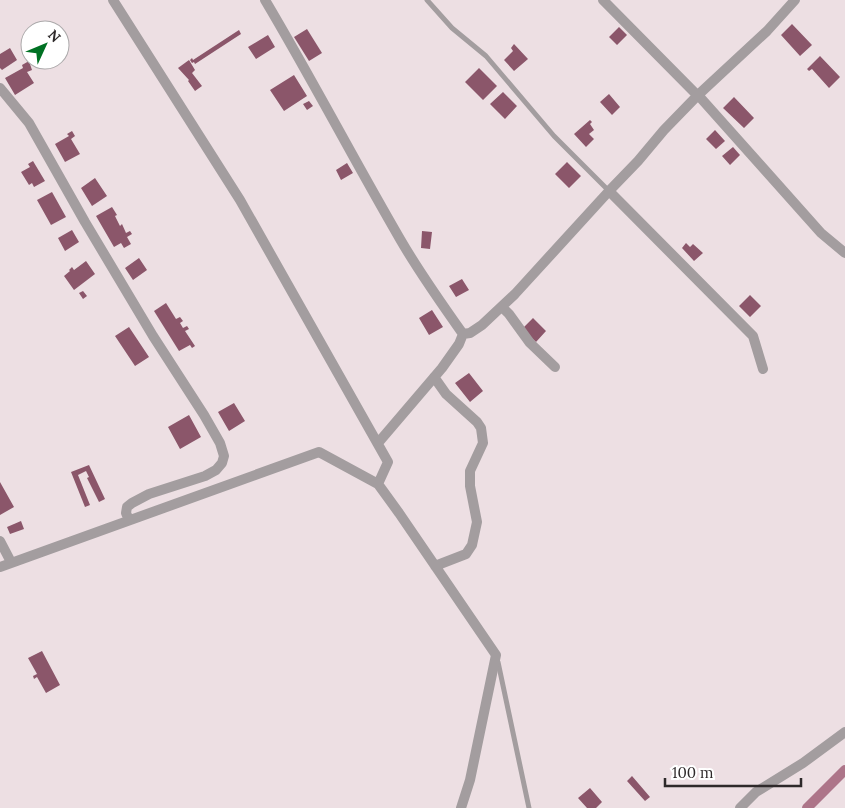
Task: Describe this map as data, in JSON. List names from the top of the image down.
{
  "scale_bar": "100 m",
  "north": "top right"
}
